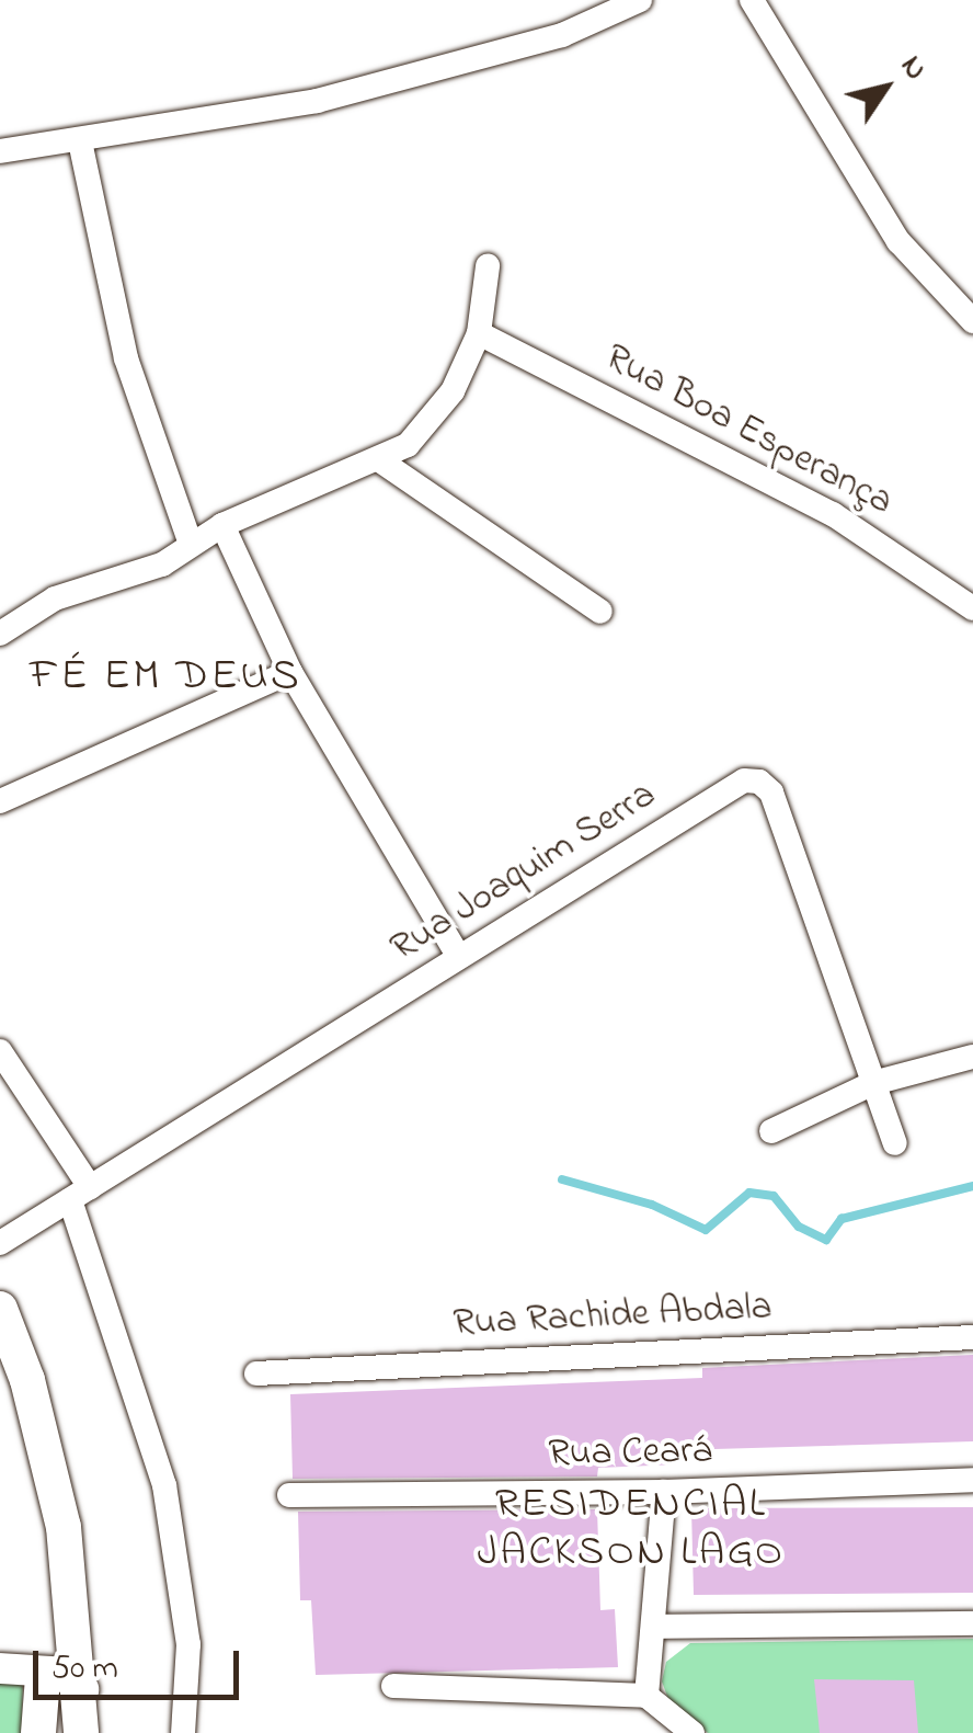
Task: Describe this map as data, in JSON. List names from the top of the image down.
{
  "streets": {
    "street": [
      "Rua Boa Esperança",
      "Rua Joaquim Serra",
      "Rua Rachide Abdala",
      "Rua Ceará"
    ]
  },
  "districts": ["FÉ EM DEUS", "RESIDENCIAL JACKSON LAGO"],
  "scale_bar": "50 m",
  "north": "top right"
}
